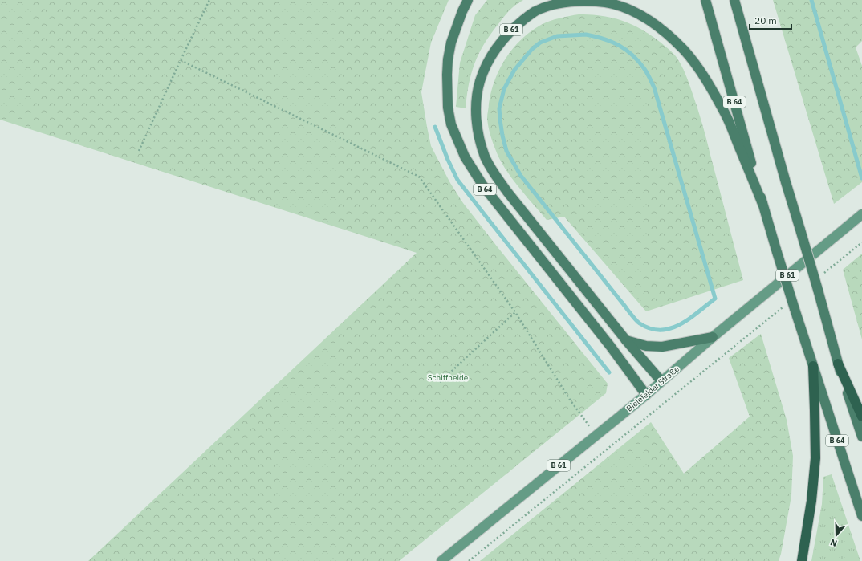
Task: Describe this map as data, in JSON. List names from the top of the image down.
{
  "streets": {
    "highway": ["B 61", "B 64"],
    "main road": ["Bielefelder Straße"]
  },
  "crossings": [
    ["B 61", "B 64"],
    ["B 61", "Bielefelder Straße"],
    ["B 64", "Bielefelder Straße"]
  ],
  "parks": ["Schiffheide"],
  "scale_bar": "20 m",
  "north": "bottom"
}
